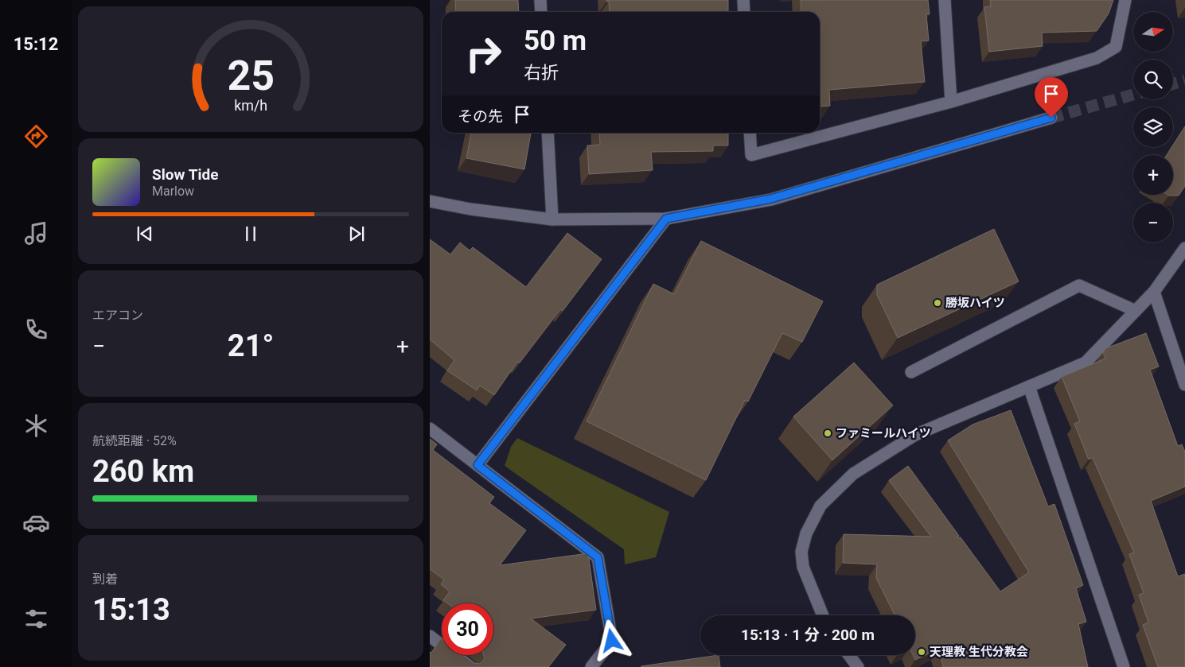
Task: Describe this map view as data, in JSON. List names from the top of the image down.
{
  "places": ["勝坂ハイツ", "ファミールハイツ", "天理教 生代分教会"],
  "north": "right",
  "page": {
    "tabs": "15:12",
    "map_buttons": ["+", "−"],
    "turn": ["50 m", "右折"],
    "then": "その先",
    "song": ["Slow Tide", "Marlow"],
    "tile": [
      "エアコン",
      ["航続距離 · 52%", "260 km"],
      ["到着", "15:13"]
    ],
    "heat": ["−", "21°", "+"],
    "limit": "30",
    "trip": "15:13 · 1 分 · 200 m",
    "gauge": ["25", "km/h"]
  }
}
